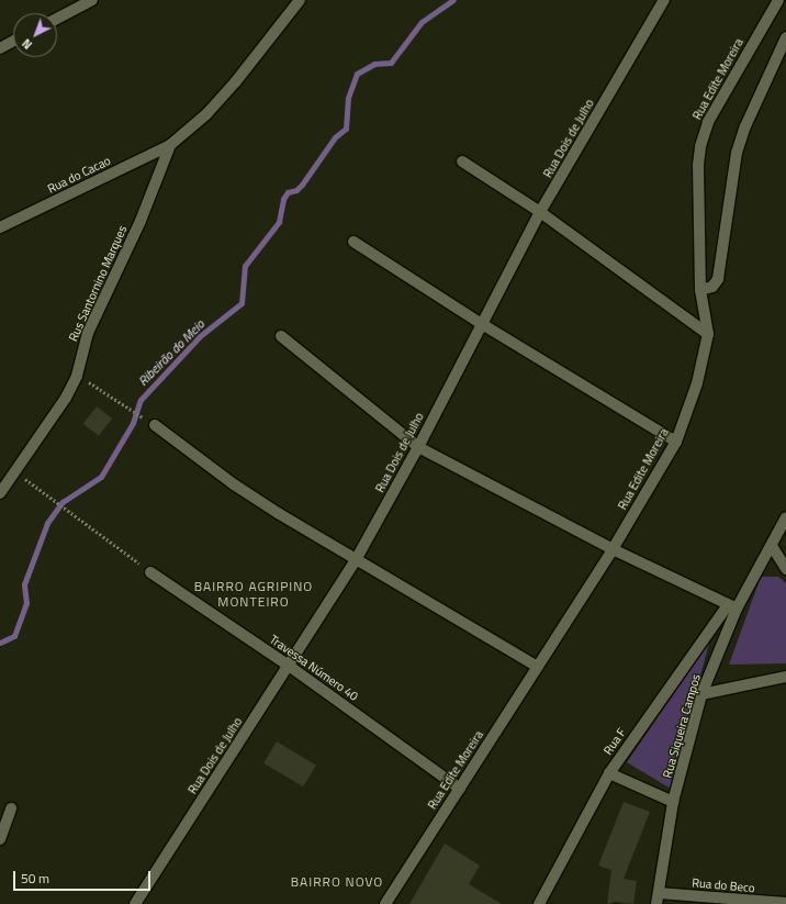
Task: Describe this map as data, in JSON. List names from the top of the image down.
{
  "streets": {
    "street": [
      "Rua Edite Moreira",
      "Rua Dois de Julho",
      "Rua do Cacao",
      "Rus Santornino Marques",
      "Travessa Número 40",
      "Rua Siqueira Campos",
      "Rua F",
      "Rua do Beco"
    ]
  },
  "crossings": [
    ["Rua Edite Moreira", "Travessa Número 40"],
    ["Rua Dois de Julho", "Travessa Número 40"],
    ["Rua do Cacao", "Rus Santornino Marques"],
    ["Rua Siqueira Campos", "Rua F"],
    ["Rua Siqueira Campos", "Rua do Beco"]
  ],
  "districts": ["BAIRRO AGRIPINO MONTEIRO", "BAIRRO NOVO"],
  "water": ["Ribeirão do Meio"],
  "scale_bar": "50 m",
  "north": "bottom left"
}
